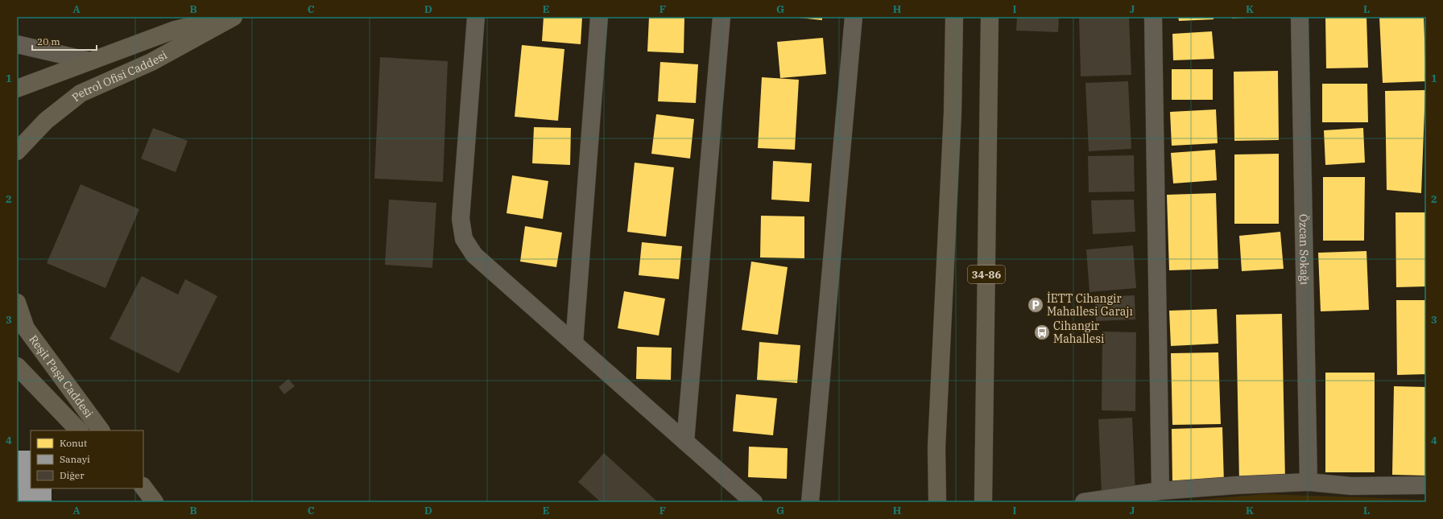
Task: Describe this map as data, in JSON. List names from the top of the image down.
{
  "streets": {
    "main road": ["Petrol Ofisi Caddesi", "34-86", "Reşit Paşa Caddesi"],
    "street": ["Özcan Sokağı"]
  },
  "places": {
    "parking": ["İETT Cihangir Mahallesi Garajı"],
    "bus stop": ["Cihangir Mahallesi"]
  },
  "legend": ["Konut", "Sanayi", "Diğer"],
  "scale_bar": "20 m",
  "grid": {
    "columns": [
      "A",
      "B",
      "C",
      "D",
      "E",
      "F",
      "G",
      "H",
      "I",
      "J",
      "K",
      "L"
    ],
    "rows": [
      "1",
      "2",
      "3",
      "4"
    ]
  }
}
